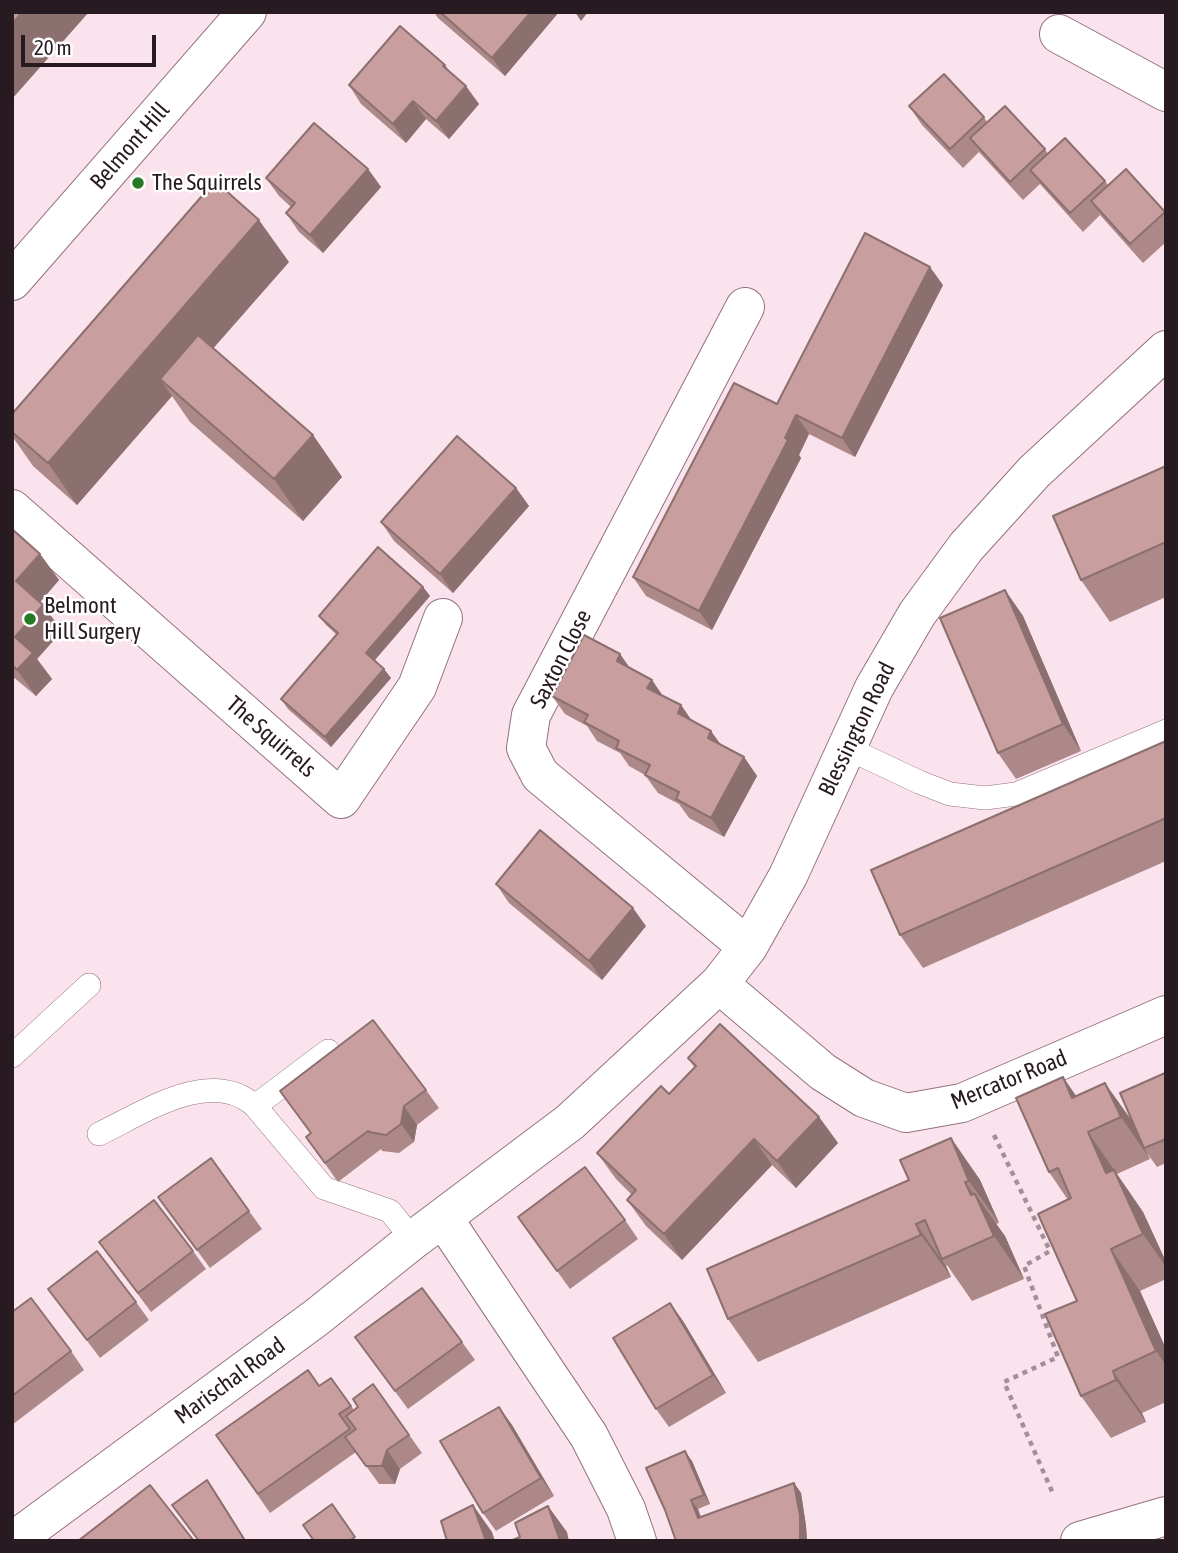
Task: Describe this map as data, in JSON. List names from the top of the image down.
{
  "streets": {
    "main road": [
      "Belmont Hill",
      "Saxton Close",
      "Blessington Road",
      "The Squirrels",
      "Mercator Road",
      "Marischal Road"
    ]
  },
  "crossings": [
    ["Saxton Close", "Blessington Road"],
    ["Blessington Road", "Mercator Road"],
    ["Blessington Road", "Marischal Road"]
  ],
  "places": ["The Squirrels", "Belmont Hill Surgery"],
  "scale_bar": "20 m"
}
